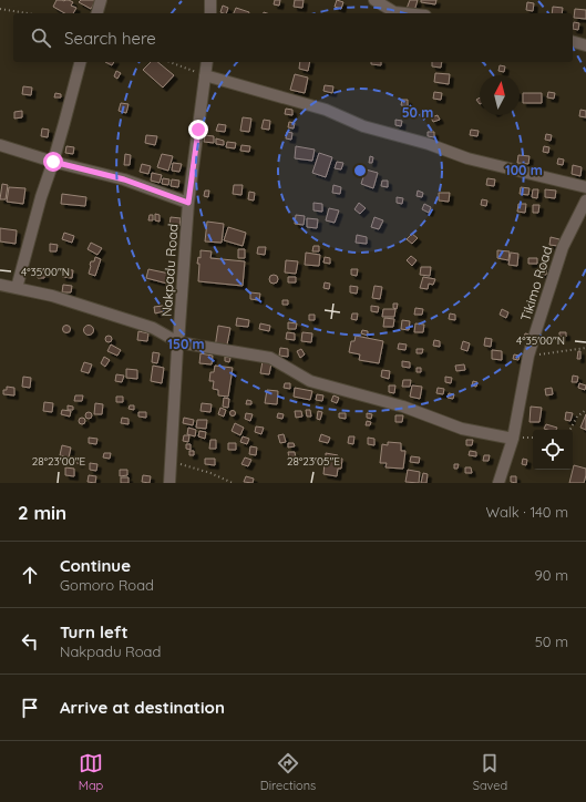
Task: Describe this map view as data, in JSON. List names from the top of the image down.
{
  "streets": {
    "street": ["Nakpadu Road", "Tikimo Road"]
  },
  "north": "top",
  "page": {
    "search": "Search here",
    "heading": ["2 min", "Walk · 140 m"],
    "list": [
      ["Continue", "Gomoro Road", "90 m"],
      ["Turn left", "Nakpadu Road", "50 m"],
      "Arrive at destination"
    ],
    "nav": ["Map", "Directions", "Saved"]
  },
  "coordinates": ["4°35'00\"N", "28°23'00\"E", "28°23'05\"E"],
  "rings": ["50 m", "100 m", "150 m"]
}
